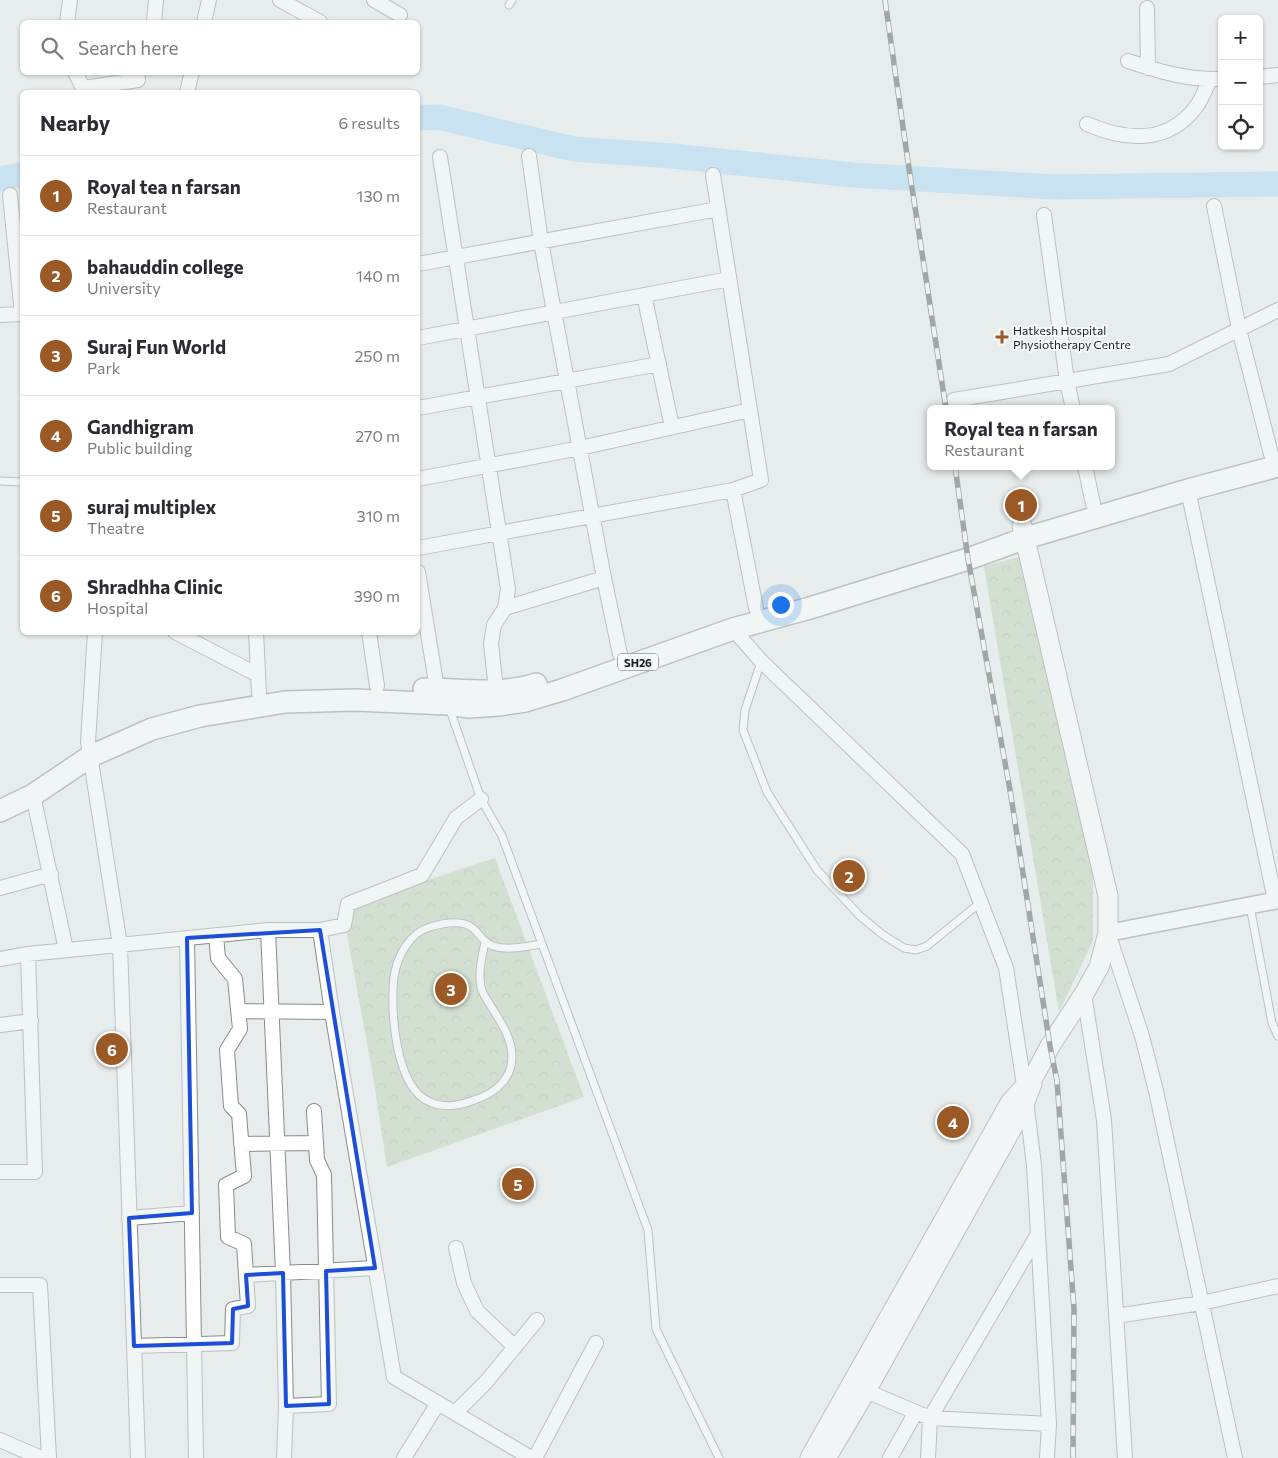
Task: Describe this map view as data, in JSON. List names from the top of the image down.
{
  "streets": {
    "main road": ["SH26"]
  },
  "places": {
    "health": ["Hatkesh Hospital Physiotherapy Centre"]
  },
  "page": {
    "map_buttons": ["+", "−"],
    "search": "Search here",
    "heading": ["Nearby", "6 results"],
    "list": [
      {
        "mark": "1",
        "name": "Royal tea n farsan",
        "note": "Restaurant",
        "value": "130 m"
      },
      {
        "mark": "2",
        "name": "bahauddin college",
        "note": "University",
        "value": "140 m"
      },
      {
        "mark": "3",
        "name": "Suraj Fun World",
        "note": "Park",
        "value": "250 m"
      },
      {
        "mark": "4",
        "name": "Gandhigram",
        "note": "Public building",
        "value": "270 m"
      },
      {
        "mark": "5",
        "name": "suraj multiplex",
        "note": "Theatre",
        "value": "310 m"
      },
      {
        "mark": "6",
        "name": "Shradhha Clinic",
        "note": "Hospital",
        "value": "390 m"
      }
    ],
    "popup": ["Royal tea n farsan", "Restaurant"],
    "pins": [
      "1",
      "2",
      "3",
      "6",
      "4",
      "5"
    ]
  }
}
